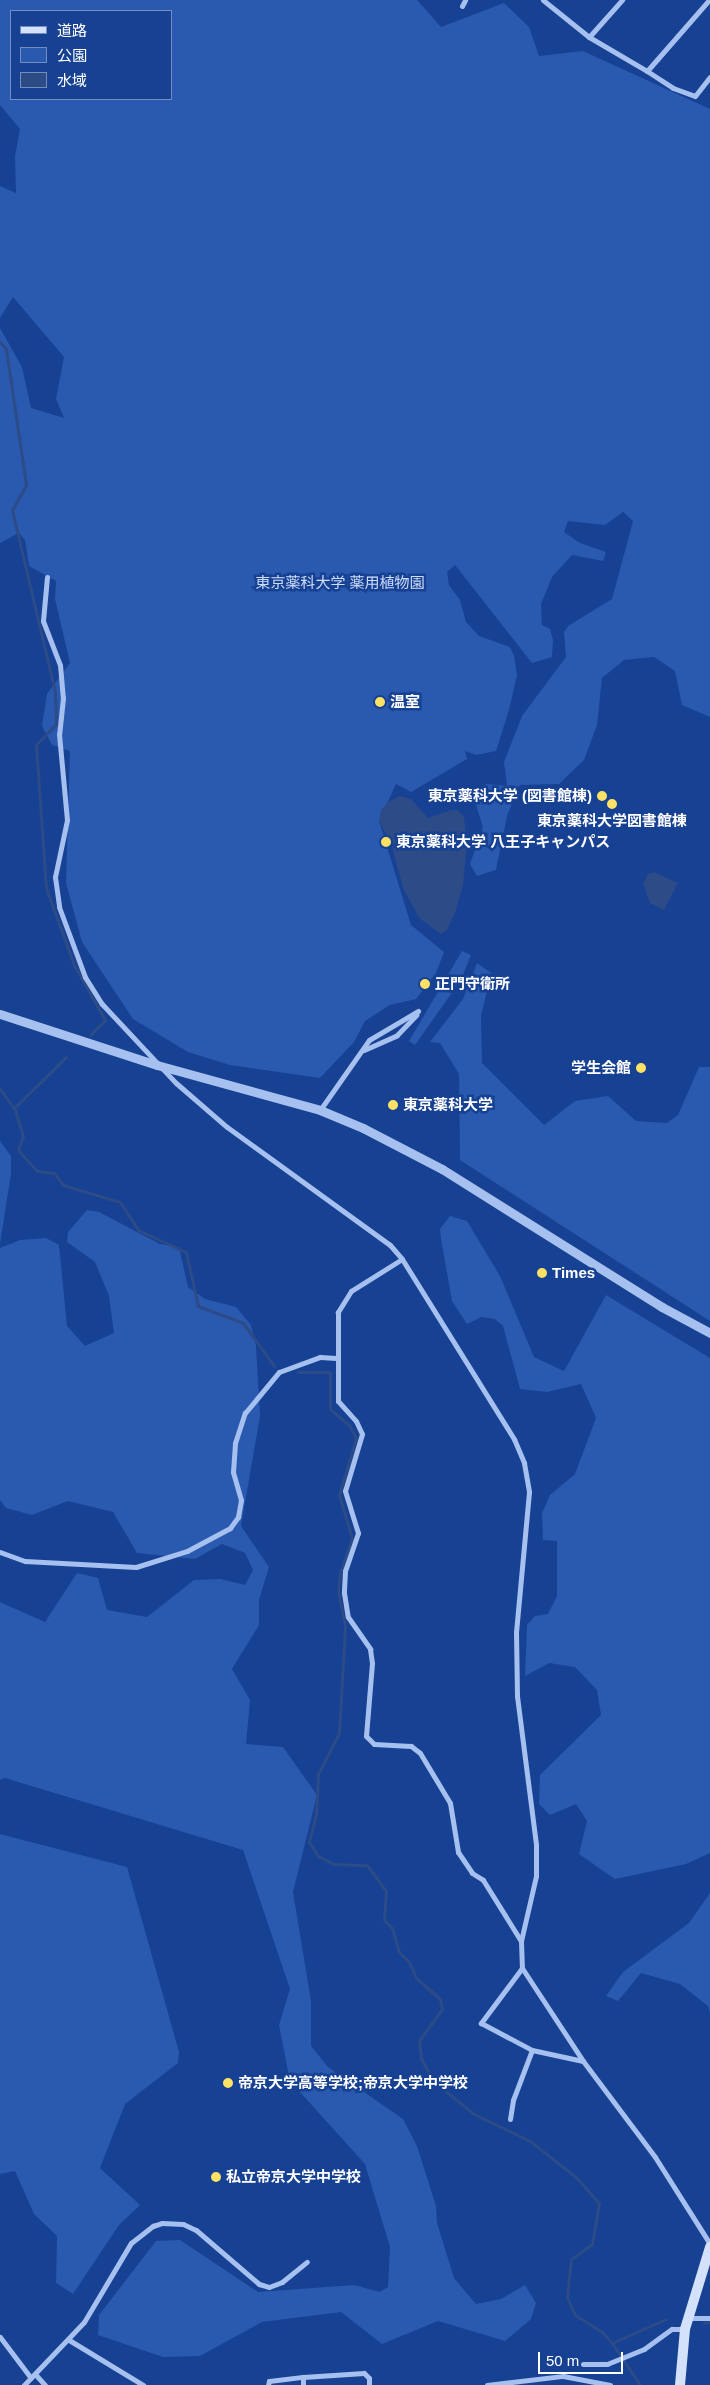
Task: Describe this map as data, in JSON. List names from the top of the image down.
{
  "parks": ["東京薬科大学 薬用植物園"],
  "places": [
    "温室",
    "東京薬科大学 (図書館棟)",
    "東京薬科大学図書館棟",
    "東京薬科大学 八王子キャンパス",
    "正門守衛所",
    "学生会館",
    "東京薬科大学",
    "Times",
    "帝京大学高等学校;帝京大学中学校",
    "私立帝京大学中学校"
  ],
  "legend": ["道路", "公園", "水域"],
  "scale_bar": "50 m"
}
